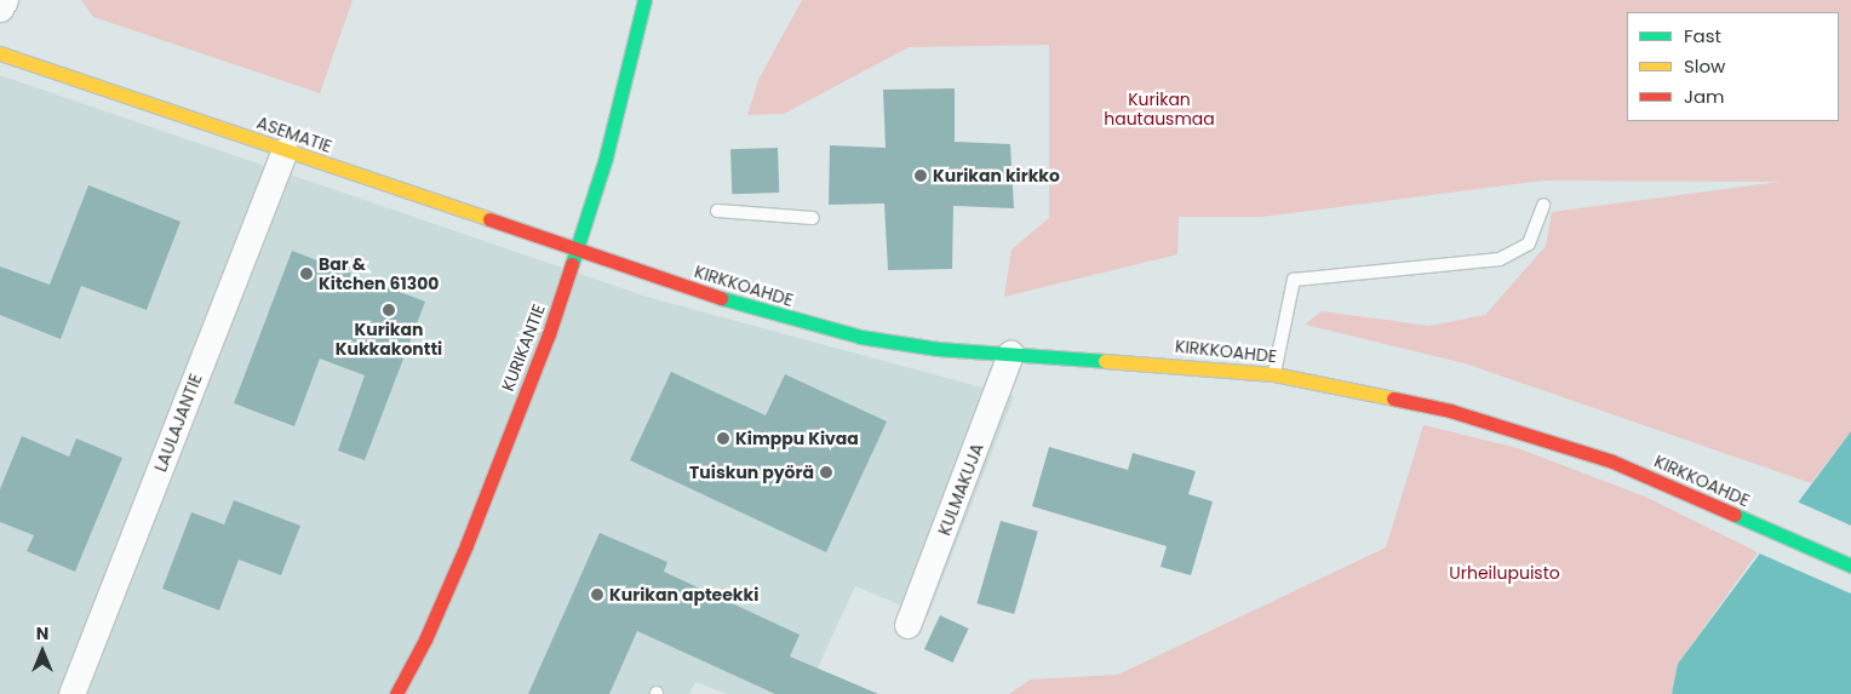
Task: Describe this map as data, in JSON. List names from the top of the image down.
{
  "streets": {
    "main road": ["ASEMATIE", "KIRKKOAHDE", "KURIKANTIE"],
    "street": ["LAULAJANTIE", "KULMAKUJA"]
  },
  "crossings": [
    ["ASEMATIE", "KIRKKOAHDE"],
    ["ASEMATIE", "KURIKANTIE"],
    ["ASEMATIE", "LAULAJANTIE"],
    ["KIRKKOAHDE", "KURIKANTIE"],
    ["KIRKKOAHDE", "KULMAKUJA"]
  ],
  "parks": ["Kurikan hautausmaa", "Urheilupuisto"],
  "places": [
    "Kurikan kirkko",
    "Bar & Kitchen 61300",
    "Kurikan Kukkakontti",
    "Kimppu Kivaa",
    "Tuiskun pyörä",
    "Kurikan apteekki"
  ],
  "legend": ["Fast", "Slow", "Jam"],
  "north": "top"
}
